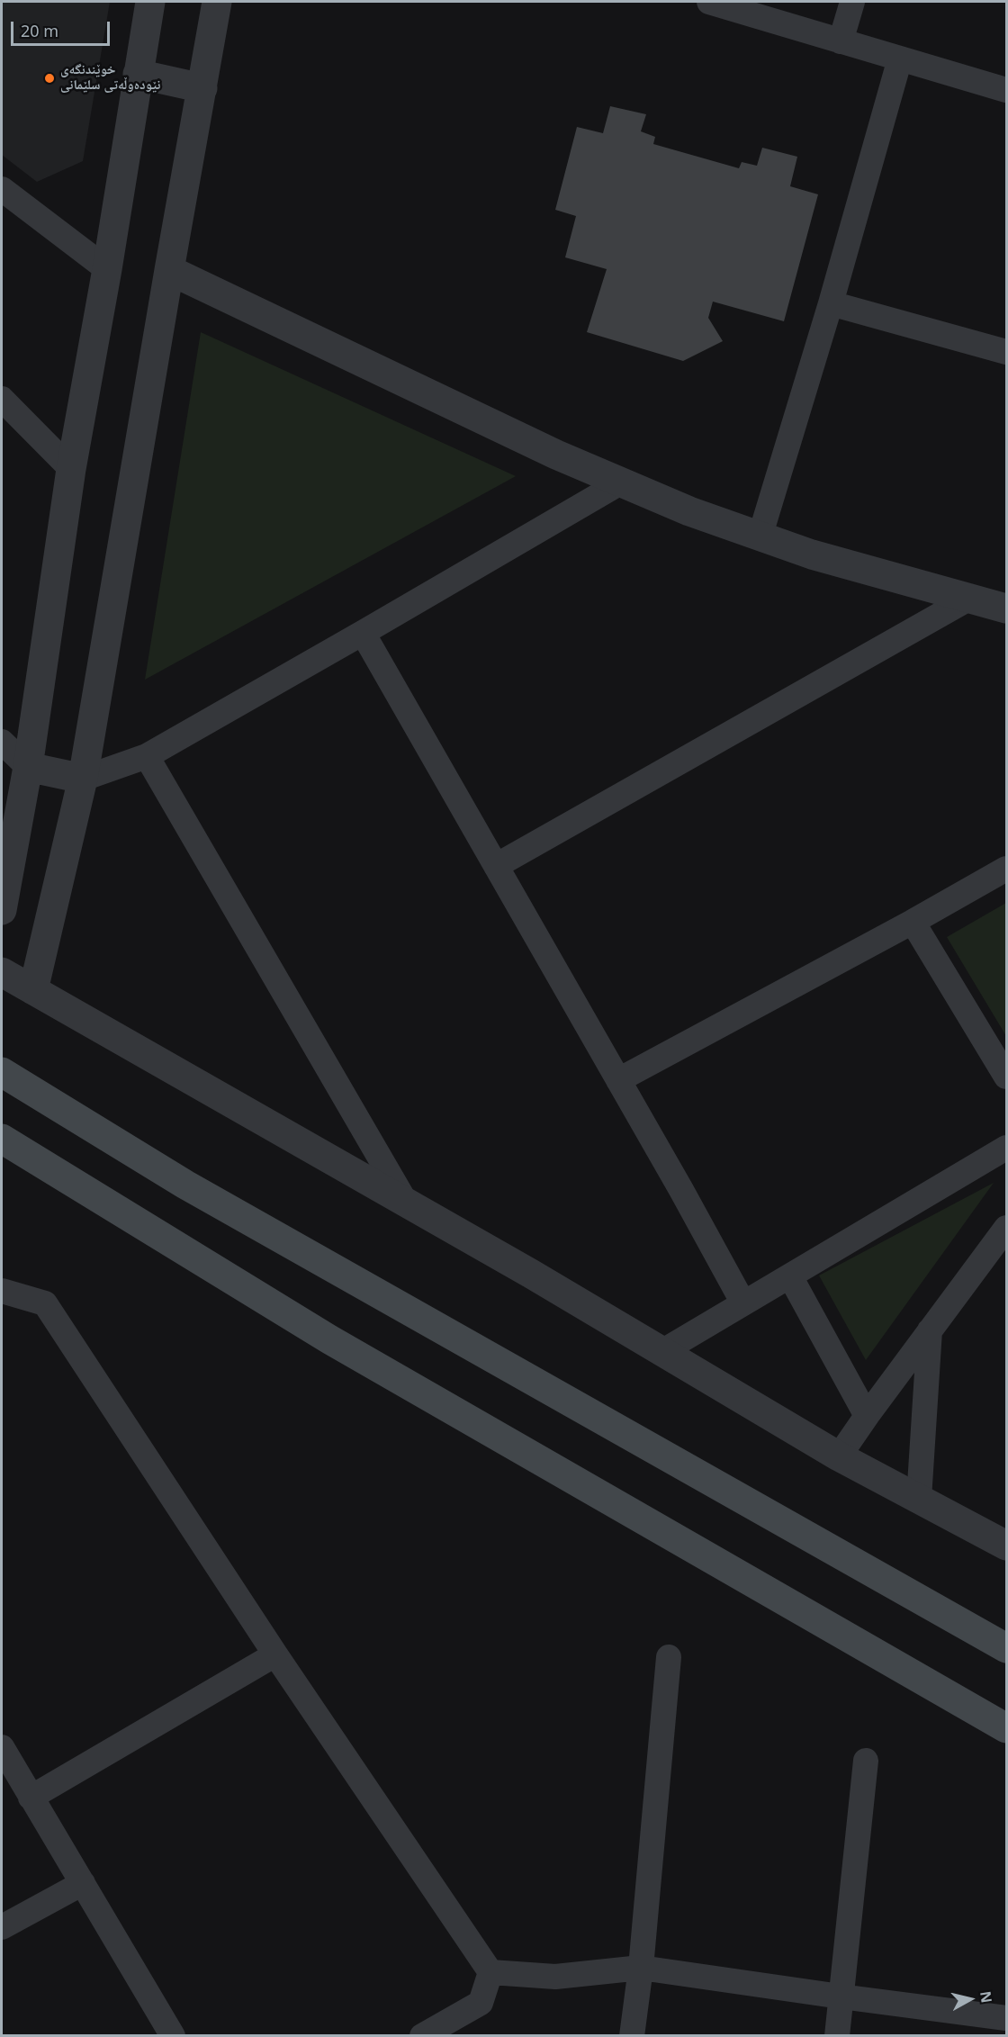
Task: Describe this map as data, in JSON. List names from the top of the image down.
{
  "places": ["خوێندنگەی نێوده‌وڵه‌تی سلێمانی"],
  "scale_bar": "20 m",
  "north": "right"
}
